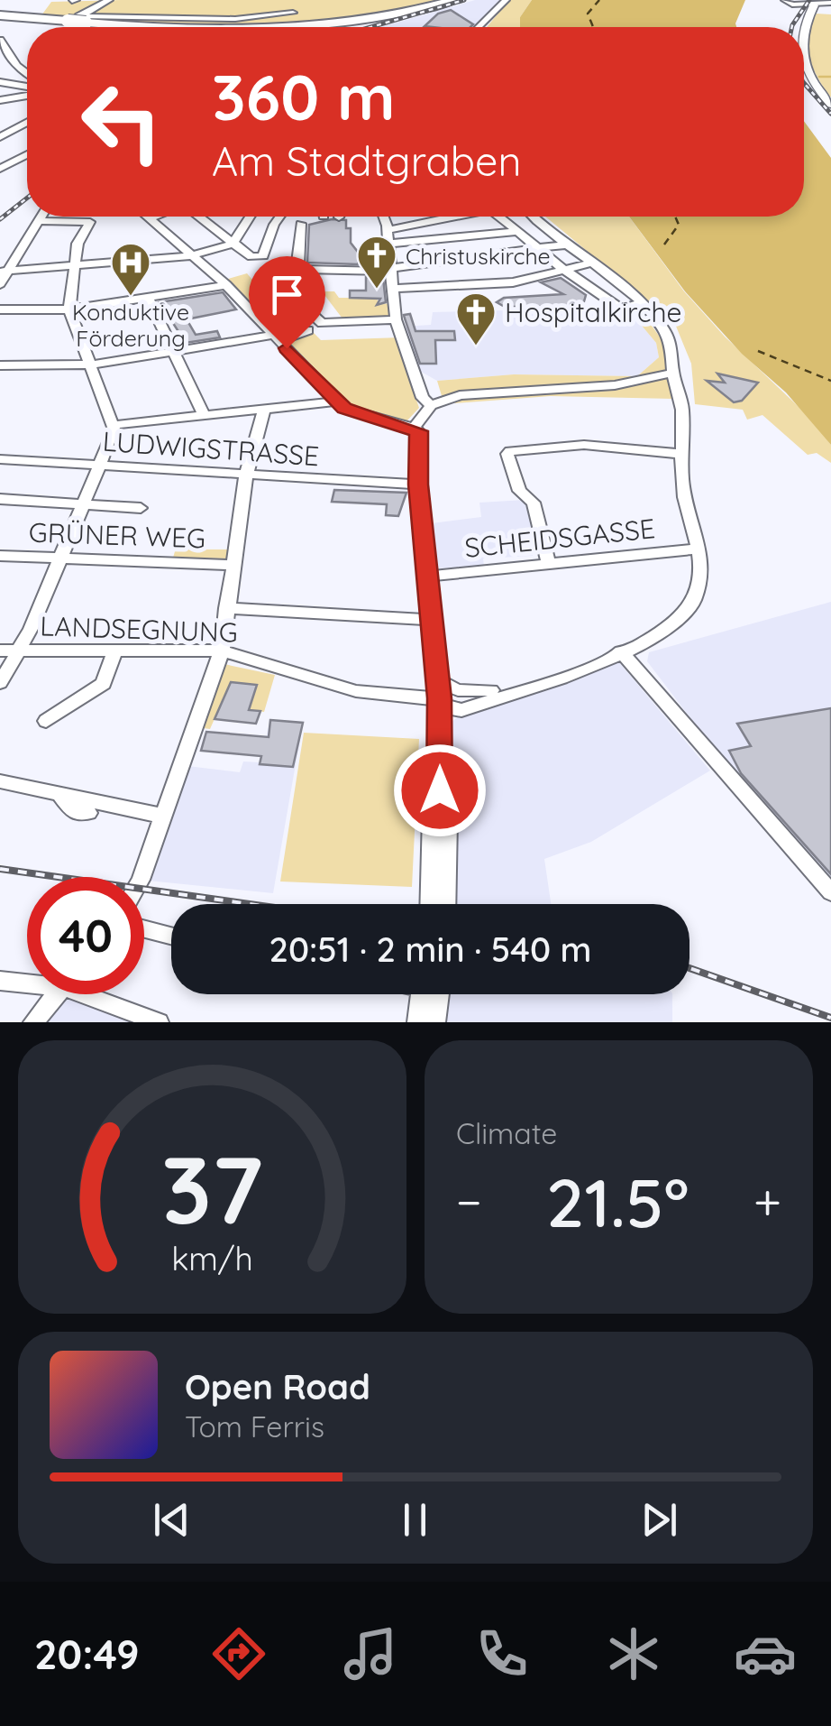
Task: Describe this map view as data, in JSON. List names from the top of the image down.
{
  "streets": {
    "street": [
      "LUDWIGSTRASSE",
      "GRÜNER WEG",
      "SCHEIDSGASSE",
      "LANDSEGNUNG"
    ]
  },
  "places": {
    "church": ["Christuskirche", "Hospitalkirche"],
    "hospital": ["Konduktive Förderung"]
  },
  "page": {
    "turn": ["360 m", "Am Stadtgraben"],
    "limit": "40",
    "trip": "20:51 · 2 min · 540 m",
    "tile": "Climate",
    "heat": ["−", "21.5°", "+"],
    "song": ["Open Road", "Tom Ferris"],
    "tabs": "20:49",
    "gauge": ["37", "km/h"]
  }
}
